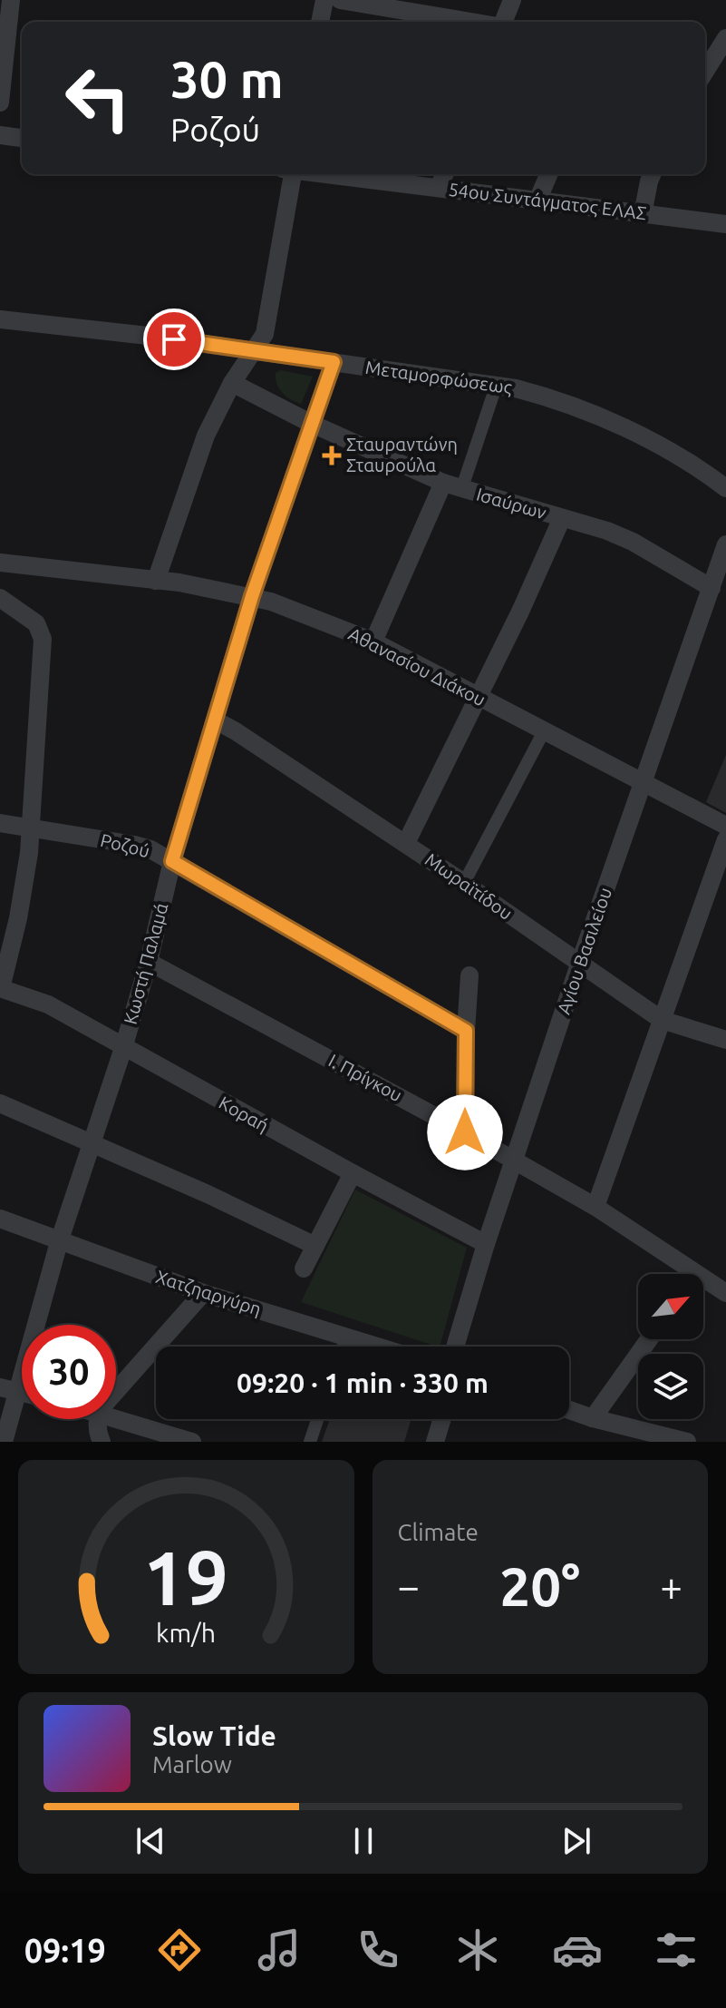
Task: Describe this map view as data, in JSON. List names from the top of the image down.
{
  "streets": {
    "street": [
      "54ου Συντάγματος ΕΛΑΣ",
      "Μεταμορφώσεως",
      "Ισαύρων",
      "Αθανασίου Διάκου",
      "Ροζού",
      "Μωραϊτίδου",
      "Αγίου Βασιλείου",
      "Κωστή Παλαμά",
      "Ι. Πρίγκου",
      "Κοραή",
      "Χατζηαργύρη"
    ]
  },
  "crossings": [
    ["Μεταμορφώσεως", "Κωστή Παλαμά"],
    ["Ισαύρων", "Αγίου Βασιλείου"],
    ["Ισαύρων", "Κωστή Παλαμά"],
    ["Αθανασίου Διάκου", "Αγίου Βασιλείου"],
    ["Αθανασίου Διάκου", "Κωστή Παλαμά"],
    ["Ροζού", "Κωστή Παλαμά"],
    ["Μωραϊτίδου", "Αγίου Βασιλείου"],
    ["Μωραϊτίδου", "Κωστή Παλαμά"],
    ["Αγίου Βασιλείου", "Ι. Πρίγκου"],
    ["Αγίου Βασιλείου", "Κοραή"],
    ["Κωστή Παλαμά", "Ι. Πρίγκου"],
    ["Κωστή Παλαμά", "Κοραή"],
    ["Κωστή Παλαμά", "Χατζηαργύρη"]
  ],
  "places": {
    "health": ["Σταυραντώνη Σταυρούλα"]
  },
  "north": "top right",
  "page": {
    "turn": ["30 m", "Ροζού"],
    "limit": "30",
    "trip": "09:20 · 1 min · 330 m",
    "tile": "Climate",
    "heat": ["−", "20°", "+"],
    "song": ["Slow Tide", "Marlow"],
    "tabs": "09:19",
    "gauge": ["19", "km/h"]
  }
}
